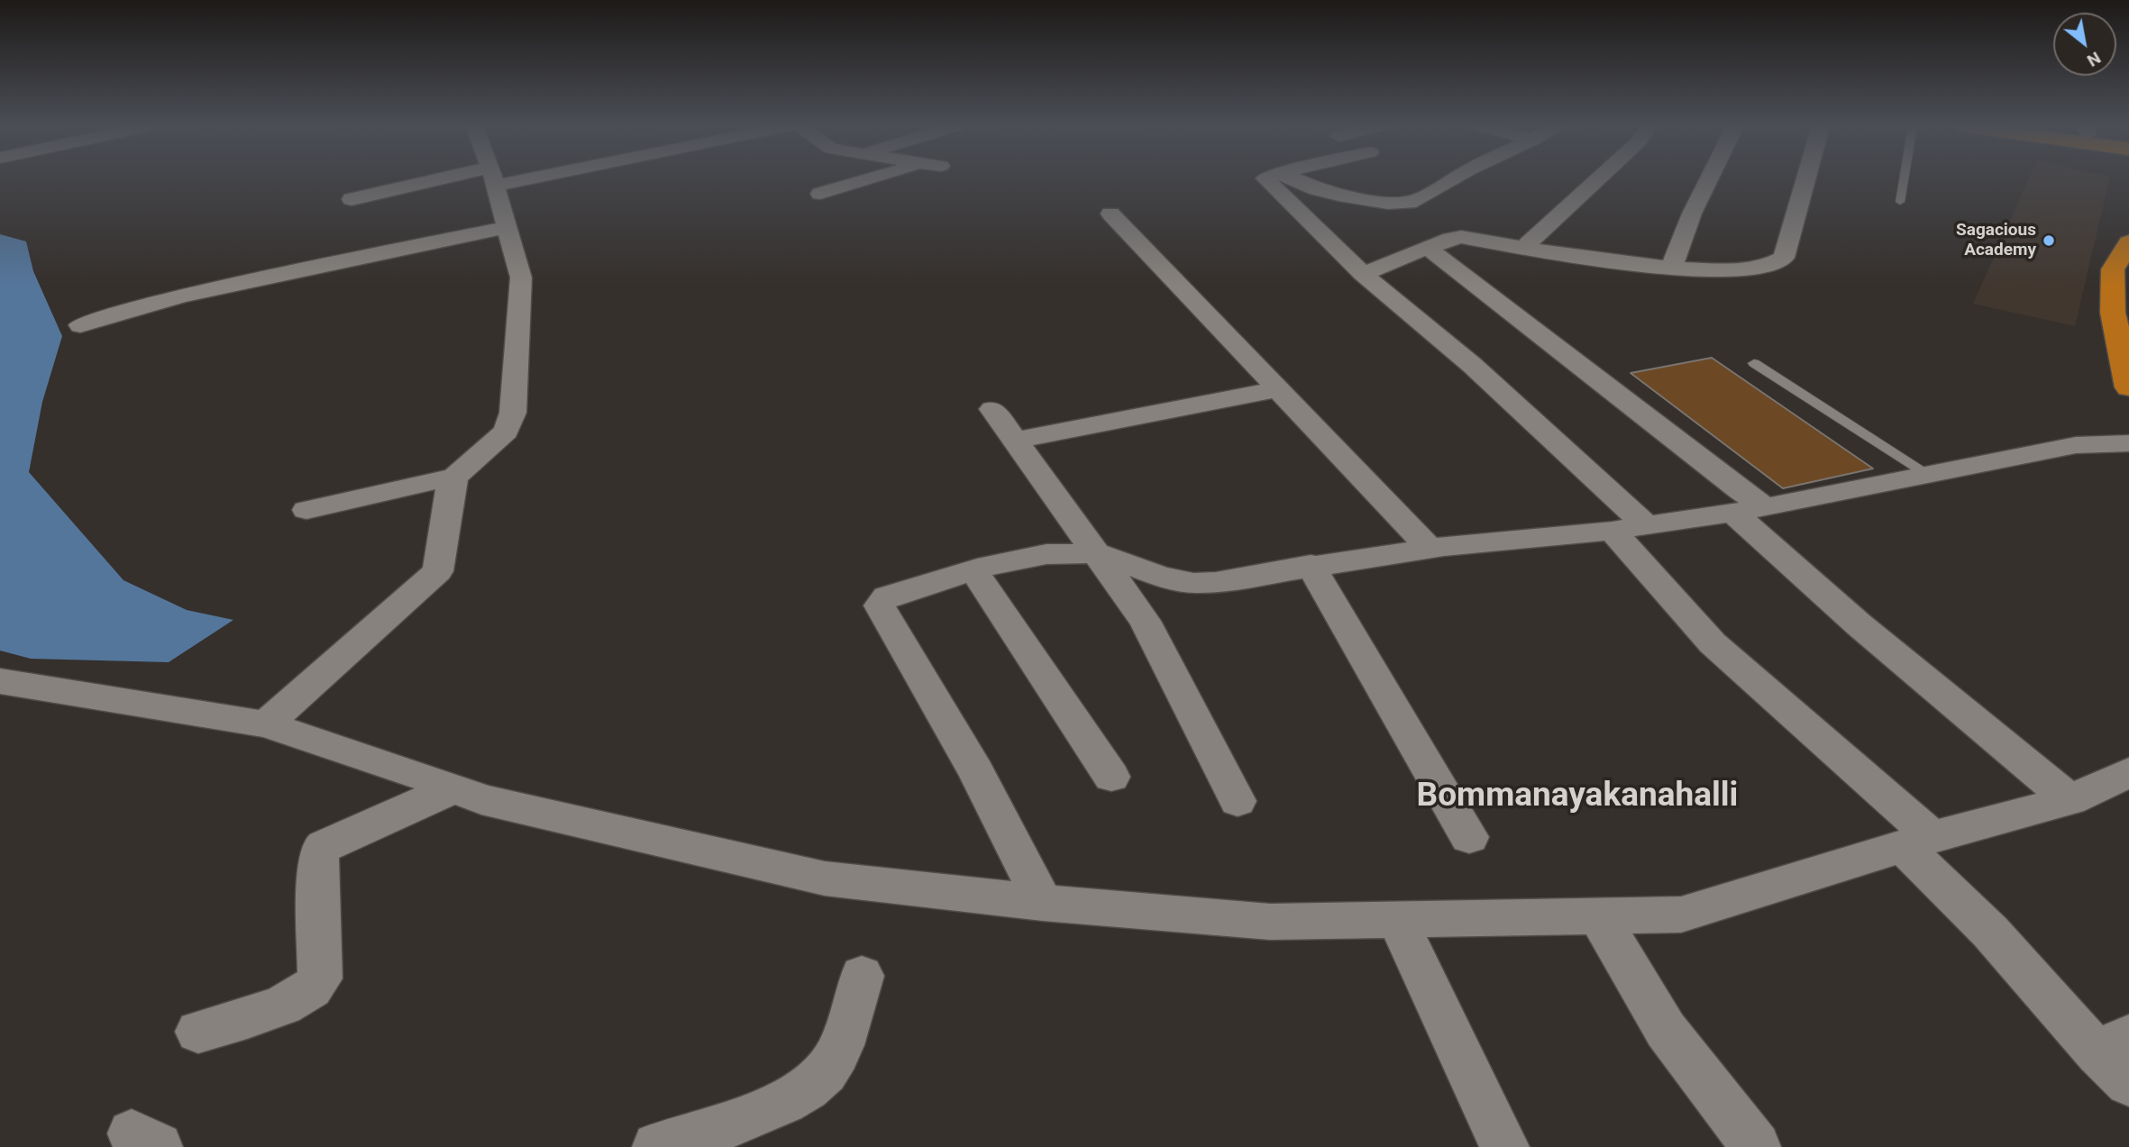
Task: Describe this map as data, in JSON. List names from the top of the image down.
{
  "districts": ["Bommanayakanahalli"],
  "places": ["Sagacious Academy"],
  "north": "bottom right"
}
